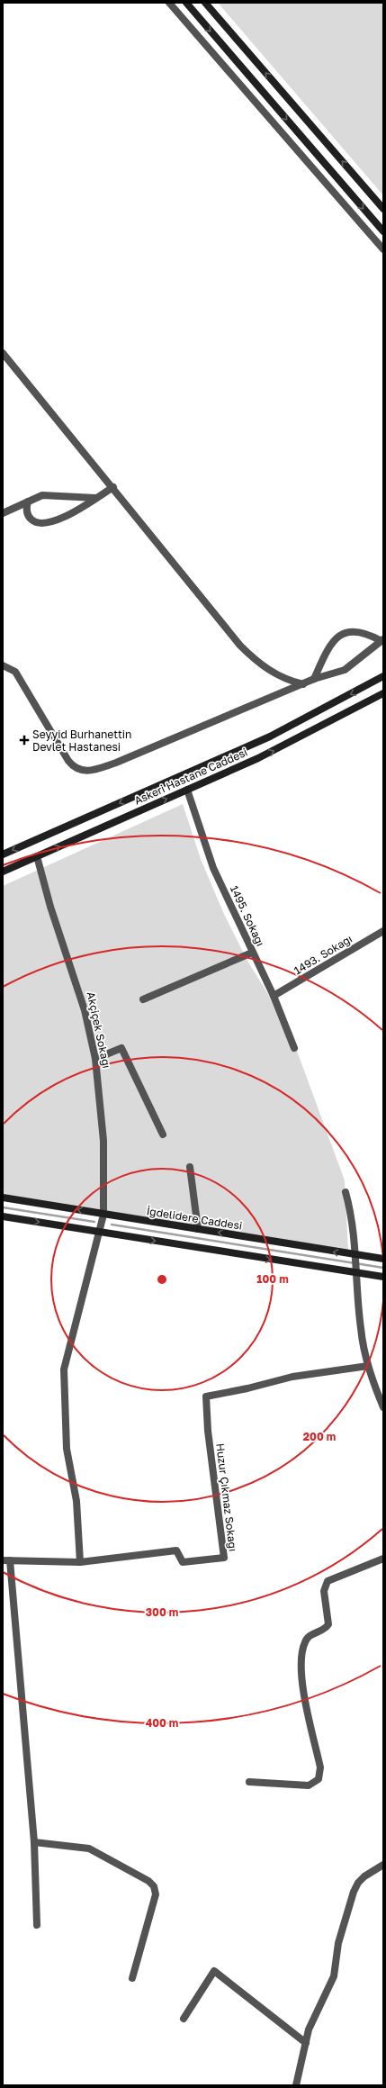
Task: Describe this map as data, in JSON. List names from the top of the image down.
{
  "streets": {
    "street": [
      "Askeri Hastane Caddesi",
      "1495. Sokağı",
      "1493. Sokağı",
      "Akçiçek Sokağı",
      "İğdelidere Caddesi",
      "Huzur Çıkmaz Sokağı"
    ]
  },
  "crossings": [
    ["Askeri Hastane Caddesi", "1495. Sokağı"],
    ["Askeri Hastane Caddesi", "Akçiçek Sokağı"],
    ["1495. Sokağı", "1493. Sokağı"],
    ["Akçiçek Sokağı", "İğdelidere Caddesi"],
    ["Akçiçek Sokağı", "Huzur Çıkmaz Sokağı"]
  ],
  "places": {
    "health": ["Seyyid Burhanettin Devlet Hastanesi"]
  },
  "rings": [
    "100 m",
    "200 m",
    "300 m",
    "400 m"
  ]
}
